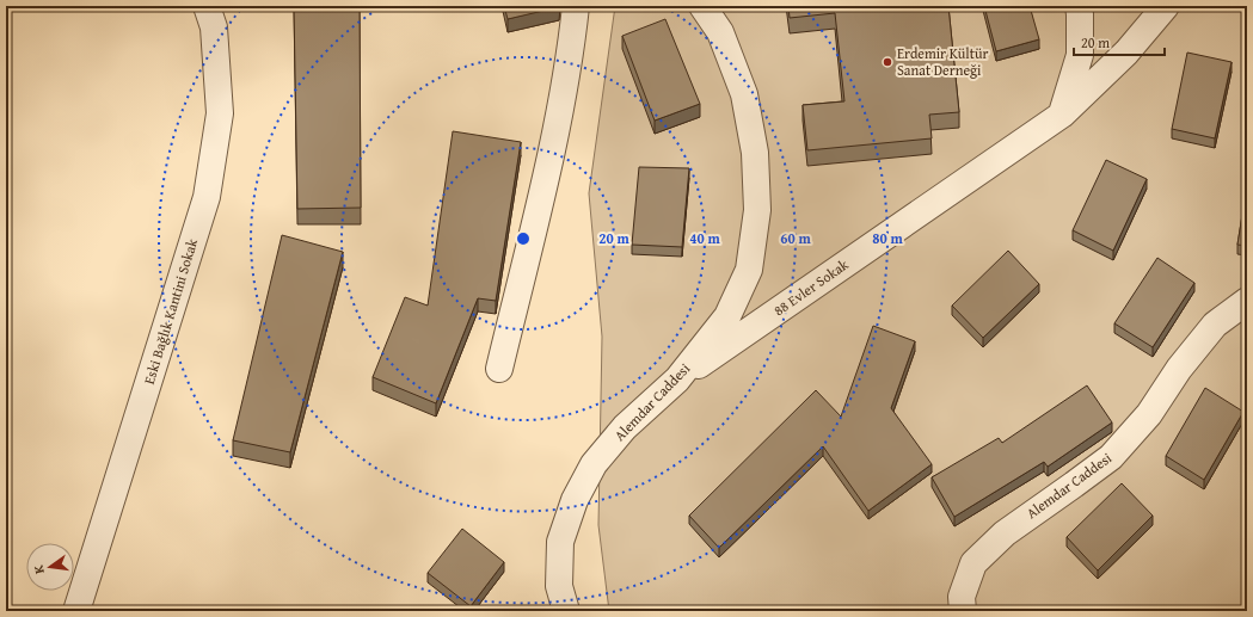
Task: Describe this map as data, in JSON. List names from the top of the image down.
{
  "streets": {
    "street": ["88 Evler Sokak", "Eski Bağlık Kantini Sokak", "Alemdar Caddesi"]
  },
  "crossings": [
    ["88 Evler Sokak", "Alemdar Caddesi"]
  ],
  "places": ["Erdemir Kültür Sanat Derneği"],
  "scale_bar": "20 m",
  "north": "left",
  "rings": [
    "20 m",
    "40 m",
    "60 m",
    "80 m"
  ]
}
